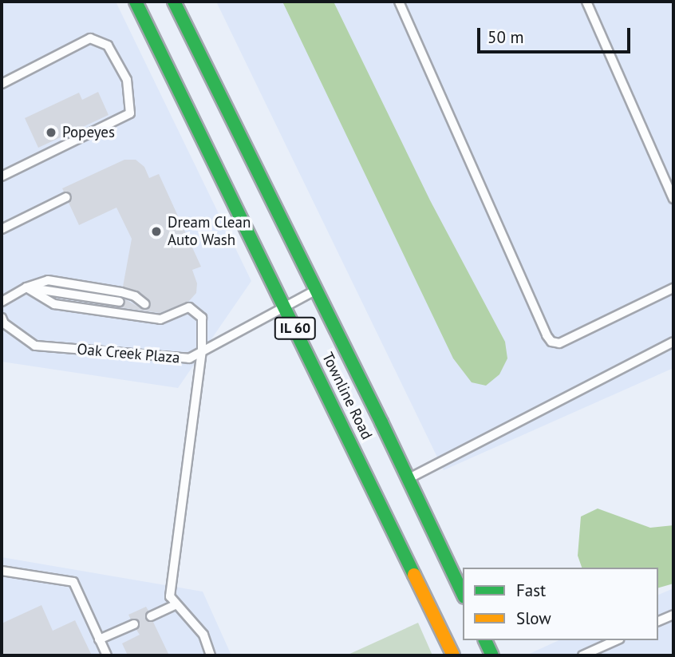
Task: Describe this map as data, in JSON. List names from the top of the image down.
{
  "streets": {
    "main road": ["IL 60", "Townline Road"],
    "lane": ["Oak Creek Plaza"]
  },
  "crossings": [
    ["Oak Creek Plaza", "Townline Road"]
  ],
  "places": ["Popeyes", "Dream Clean Auto Wash"],
  "legend": ["Fast", "Slow"],
  "scale_bar": "50 m"
}
